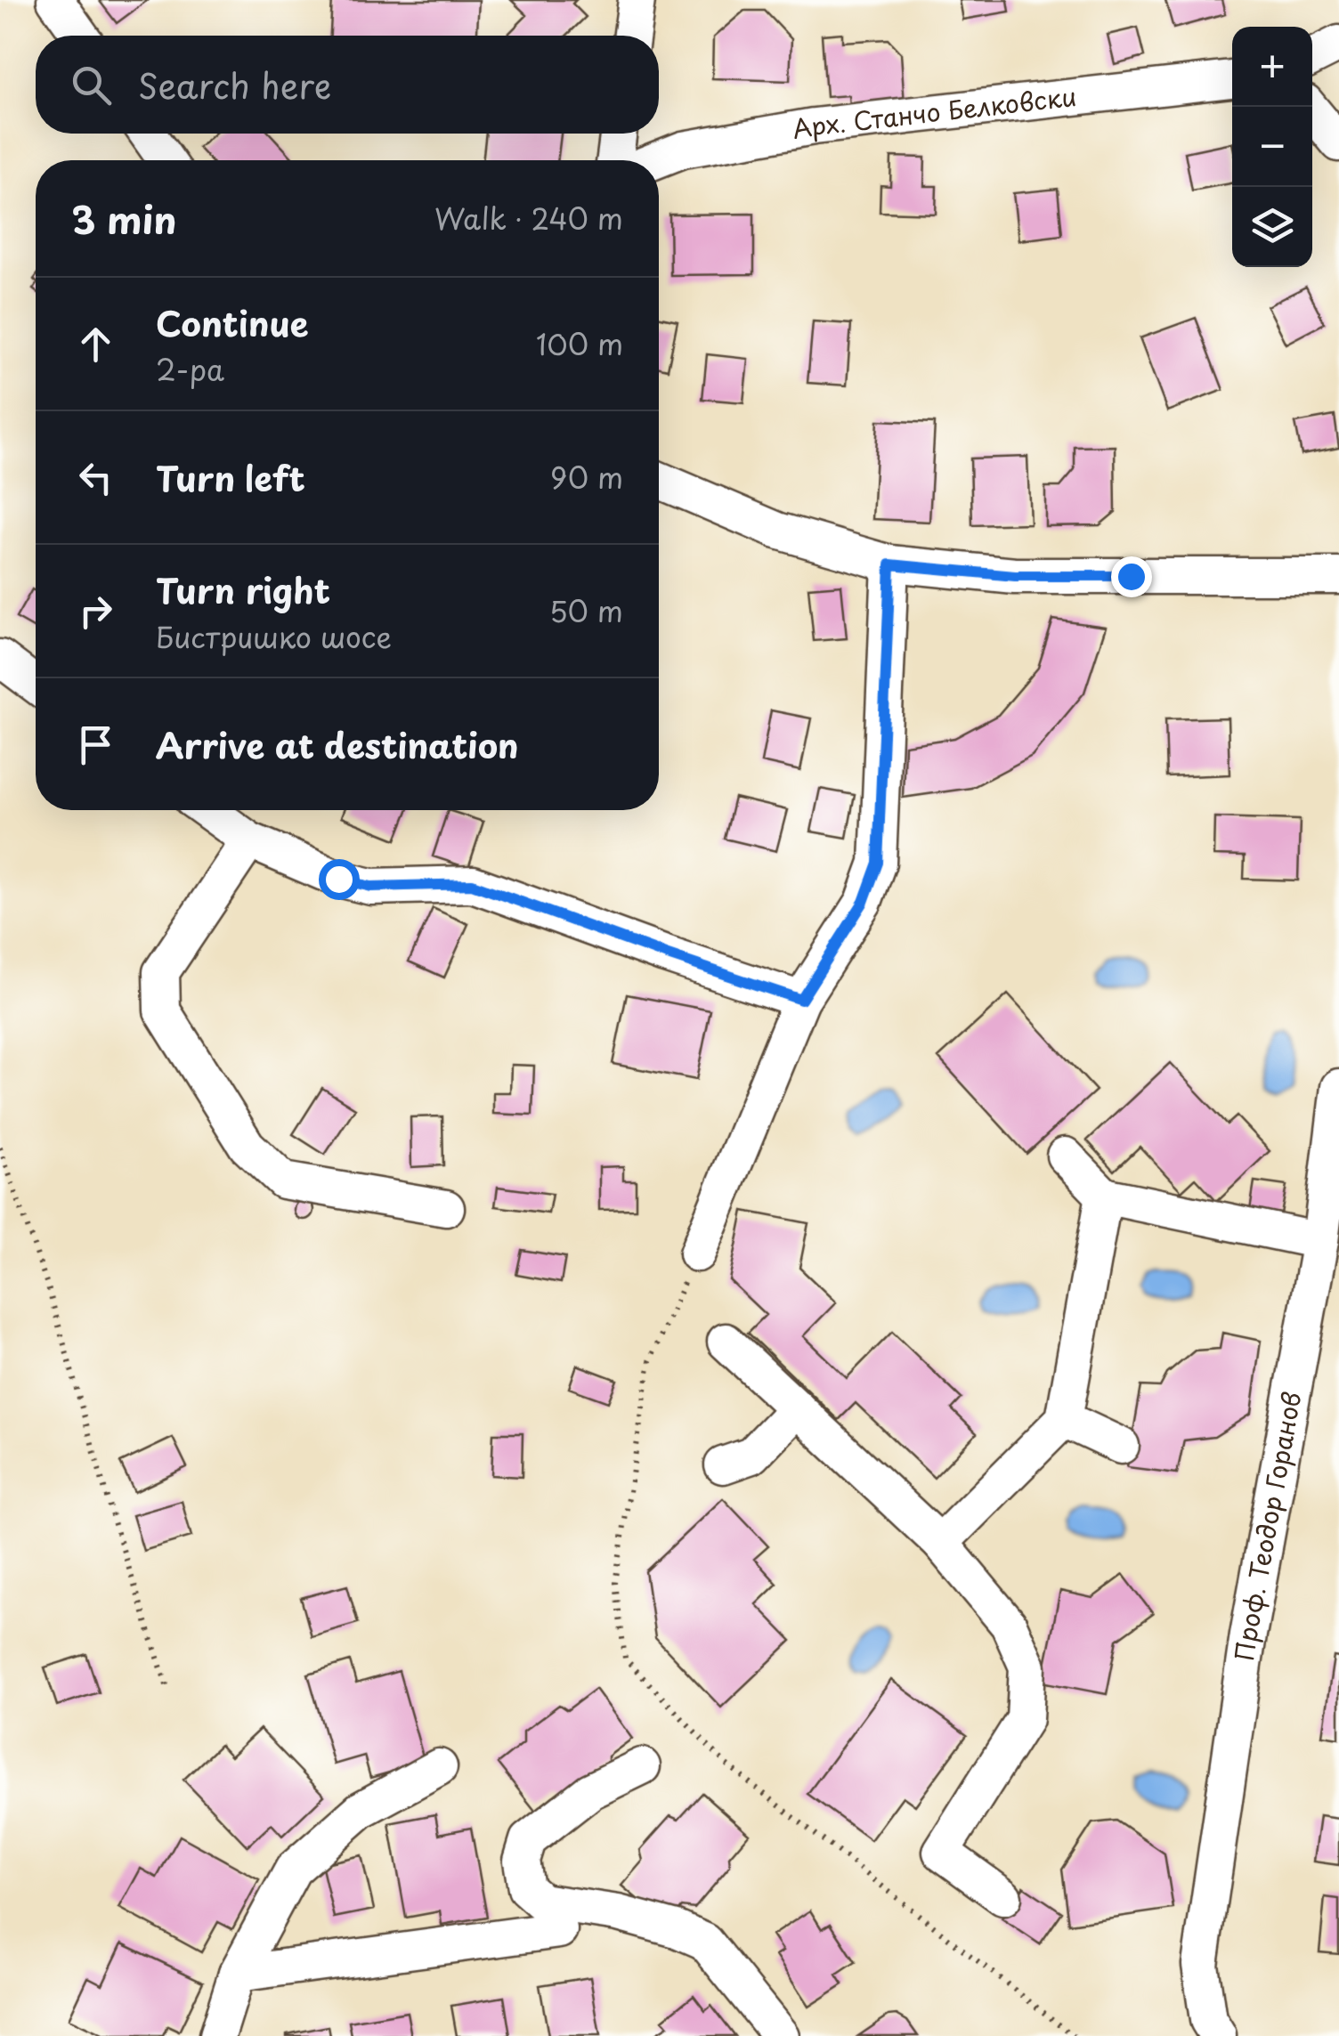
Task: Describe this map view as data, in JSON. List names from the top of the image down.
{
  "streets": {
    "street": ["Арх. Станчо Белковски", "Проф. Теодор Горанов"]
  },
  "page": {
    "map_buttons": ["+", "−"],
    "search": "Search here",
    "heading": ["3 min", "Walk · 240 m"],
    "list": [
      ["Continue", "2-ра", "100 m"],
      ["Turn left", "90 m"],
      ["Turn right", "Бистришко шосе", "50 m"],
      "Arrive at destination"
    ]
  }
}
